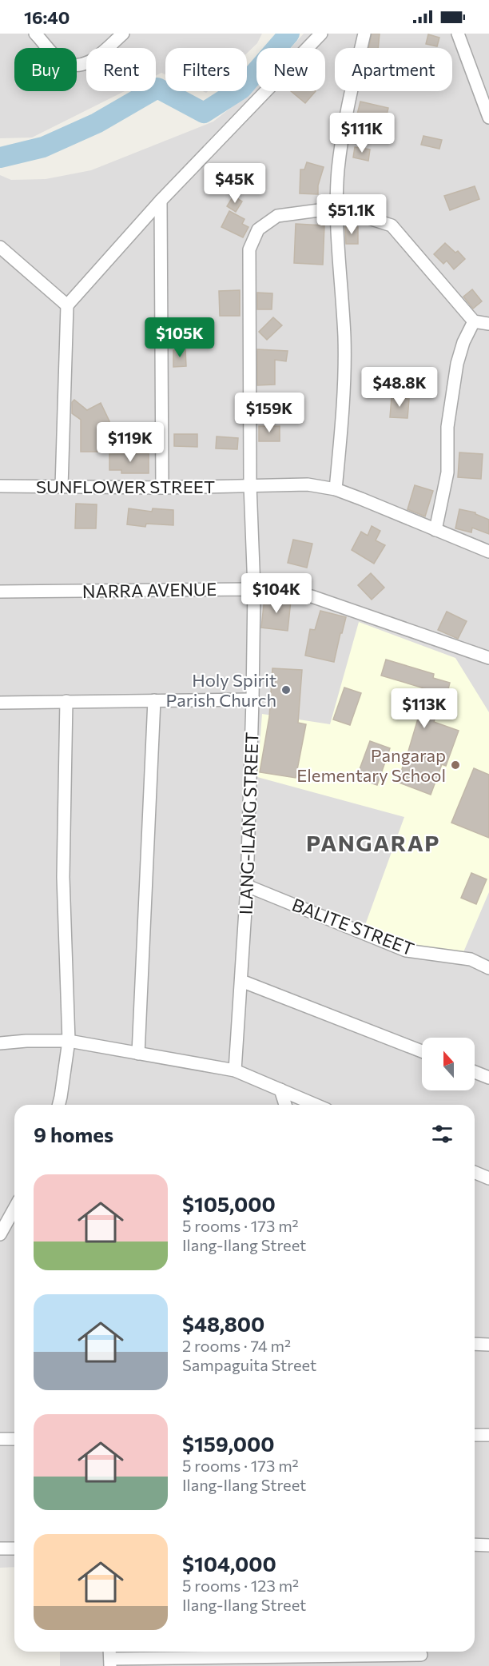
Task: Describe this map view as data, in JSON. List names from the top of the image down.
{
  "streets": {
    "street": [
      "SUNFLOWER STREET",
      "NARRA AVENUE",
      "ILANG-ILANG STREET",
      "BALITE STREET"
    ]
  },
  "crossings": [
    ["SUNFLOWER STREET", "ILANG-ILANG STREET"],
    ["NARRA AVENUE", "ILANG-ILANG STREET"],
    ["ILANG-ILANG STREET", "BALITE STREET"]
  ],
  "districts": ["PANGARAP"],
  "places": ["Holy Spirit Parish Church", "Pangarap Elementary School"],
  "north": "top",
  "page": {
    "status": "16:40",
    "chip": [
      "Buy",
      "Rent",
      "Filters",
      "New",
      "Apartment"
    ],
    "price": [
      "$111K",
      "$45K",
      "$51.1K",
      "$105K",
      "$48.8K",
      "$159K",
      "$119K",
      "$104K",
      "$113K"
    ],
    "heading": "9 homes",
    "list": [
      {
        "name": "$105,000",
        "note": "5 rooms · 173 m² · Ilang-Ilang Street"
      },
      {
        "name": "$48,800",
        "note": "2 rooms · 74 m² · Sampaguita Street"
      },
      {
        "name": "$159,000",
        "note": "5 rooms · 173 m² · Ilang-Ilang Street"
      },
      {
        "name": "$104,000",
        "note": "5 rooms · 123 m² · Ilang-Ilang Street"
      }
    ]
  }
}
